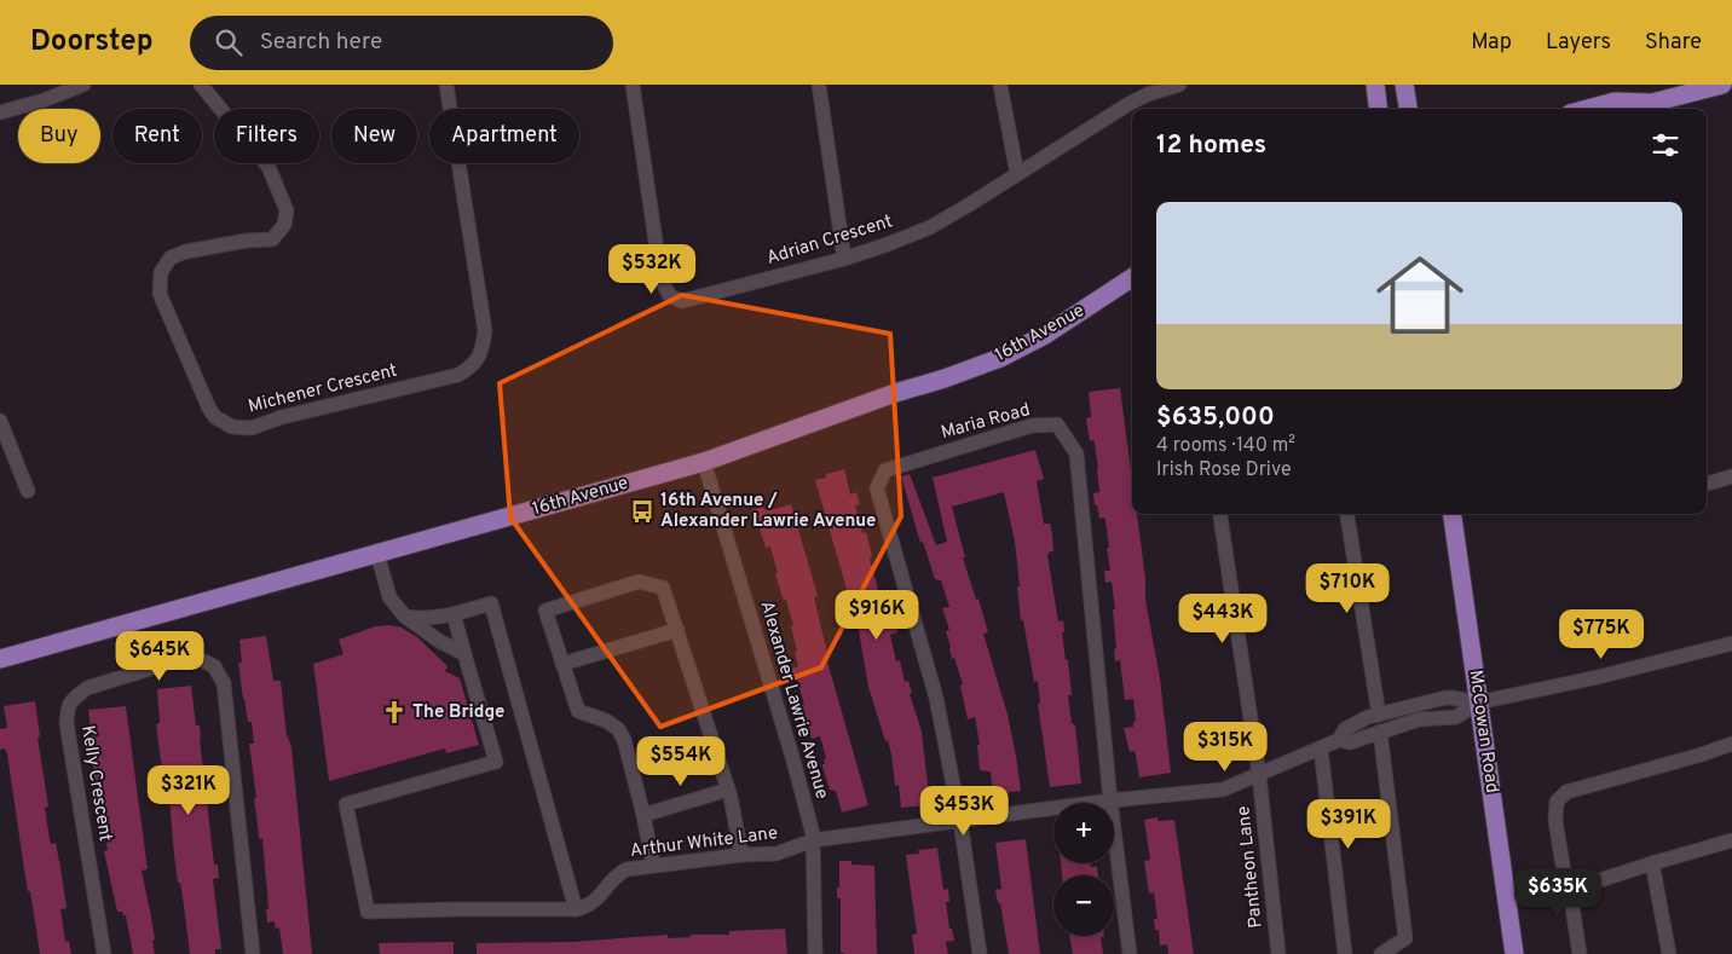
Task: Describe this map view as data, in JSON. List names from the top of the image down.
{
  "streets": {
    "main road": ["16th Avenue", "McCowan Road"],
    "street": [
      "Adrian Crescent",
      "Michener Crescent",
      "Maria Road",
      "Alexander Lawrie Avenue",
      "Kelly Crescent",
      "Arthur White Lane",
      "Pantheon Lane"
    ]
  },
  "crossings": [
    ["16th Avenue", "Alexander Lawrie Avenue"],
    ["Maria Road", "Arthur White Lane"],
    ["Alexander Lawrie Avenue", "Arthur White Lane"],
    ["Arthur White Lane", "Pantheon Lane"]
  ],
  "places": {
    "bus stop": ["16th Avenue / Alexander Lawrie Avenue"],
    "church": ["The Bridge"]
  },
  "page": {
    "header": "Doorstep",
    "search": "Search here",
    "nav": ["Map", "Layers", "Share"],
    "chip": [
      "Buy",
      "Rent",
      "Filters",
      "New",
      "Apartment"
    ],
    "heading": "12 homes",
    "list": [
      {
        "name": "$635,000",
        "note": "4 rooms · 140 m² · Irish Rose Drive"
      }
    ],
    "price": [
      "$532K",
      "$710K",
      "$916K",
      "$443K",
      "$775K",
      "$645K",
      "$315K",
      "$554K",
      "$321K",
      "$453K",
      "$391K",
      "$635K"
    ],
    "map_buttons": ["+", "−"]
  }
}
